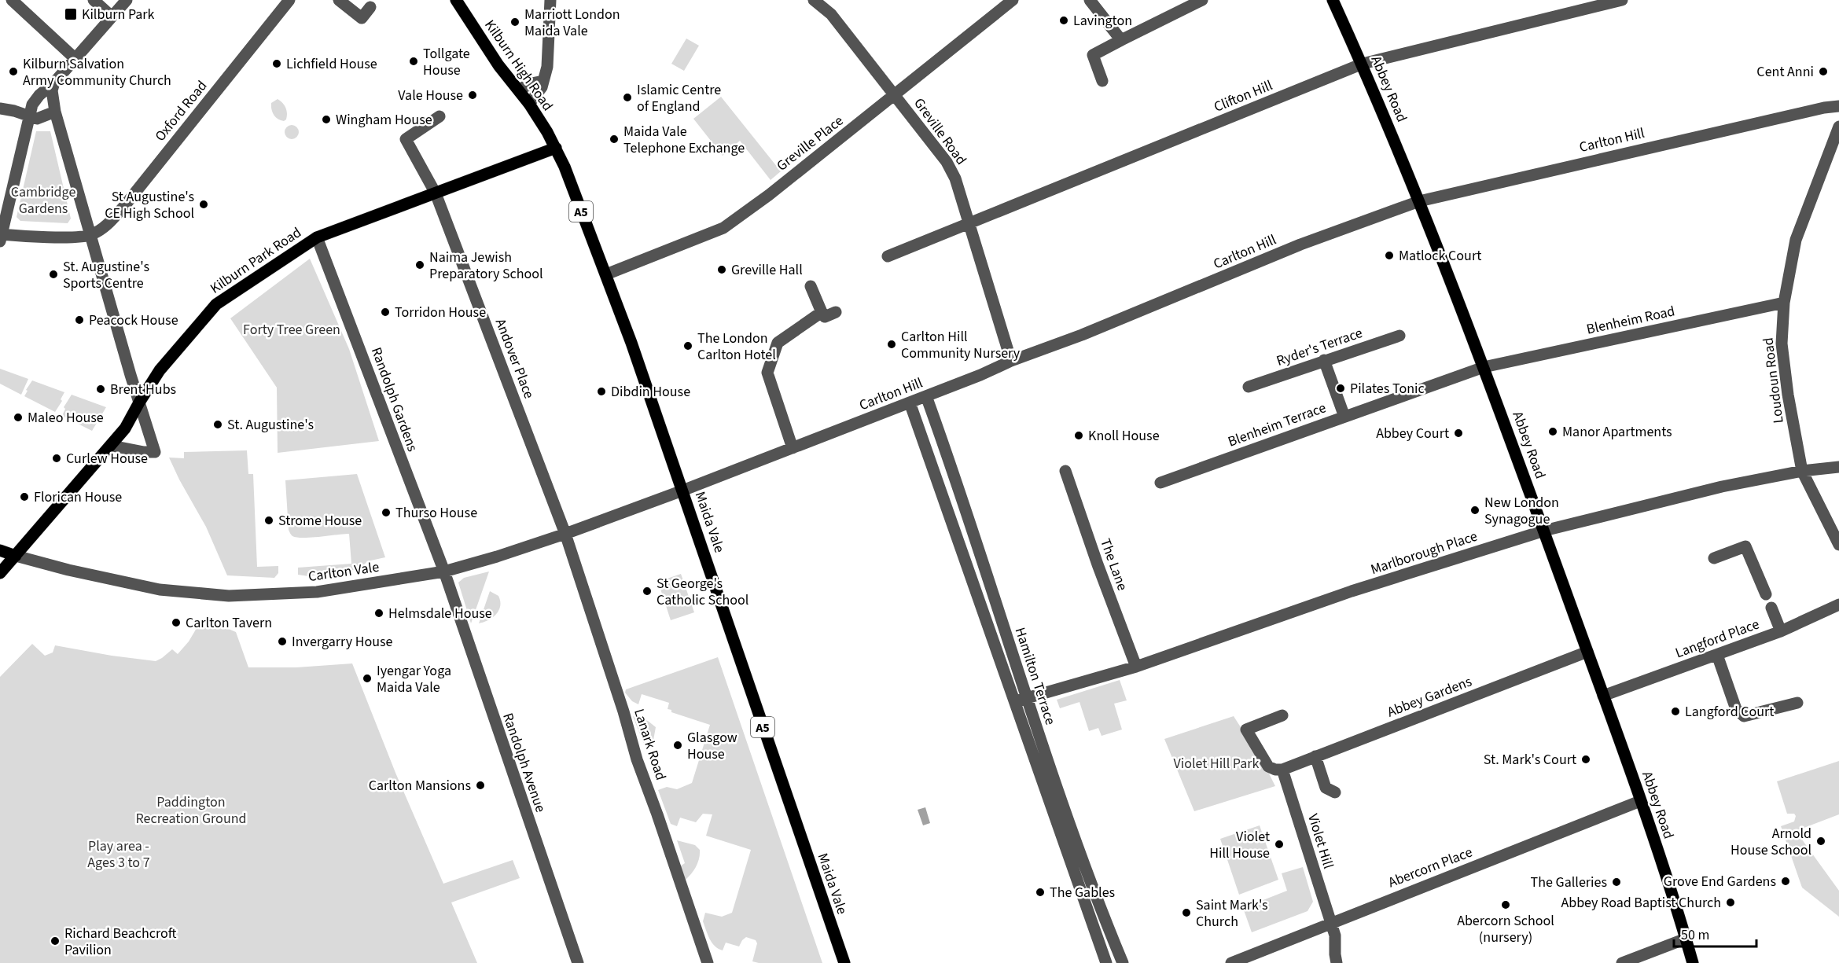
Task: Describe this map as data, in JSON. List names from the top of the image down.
{
  "streets": {
    "main road": [
      "Kilburn High Road",
      "Abbey Road",
      "A5",
      "Kilburn Park Road",
      "Maida Vale",
      "Carlton Vale"
    ],
    "street": [
      "Clifton Hill",
      "Oxford Road",
      "Greville Road",
      "Carlton Hill",
      "Greville Place",
      "Blenheim Road",
      "Ryder's Terrace",
      "Andover Place",
      "Loudoun Road",
      "Randolph Gardens",
      "Blenheim Terrace",
      "Marlborough Place",
      "The Lane",
      "Langford Place",
      "Hamilton Terrace",
      "Abbey Gardens",
      "Lanark Road",
      "Randolph Avenue",
      "Violet Hill",
      "Abercorn Place"
    ]
  },
  "crossings": [
    ["Kilburn High Road", "Kilburn Park Road"],
    ["Kilburn High Road", "Maida Vale"],
    ["Abbey Road", "Clifton Hill"],
    ["Abbey Road", "Carlton Hill"],
    ["Abbey Road", "Blenheim Road"],
    ["Abbey Road", "Blenheim Terrace"],
    ["Abbey Road", "Marlborough Place"],
    ["Abbey Road", "Langford Place"],
    ["Abbey Road", "Abbey Gardens"],
    ["Abbey Road", "Abercorn Place"],
    ["Clifton Hill", "Greville Road"],
    ["Greville Road", "Carlton Hill"],
    ["Greville Road", "Greville Place"],
    ["Carlton Hill", "Maida Vale"],
    ["Carlton Hill", "Carlton Vale"],
    ["Carlton Hill", "Hamilton Terrace"],
    ["Greville Place", "Maida Vale"],
    ["Kilburn Park Road", "Andover Place"],
    ["Kilburn Park Road", "Randolph Gardens"],
    ["Kilburn Park Road", "Maida Vale"],
    ["Kilburn Park Road", "Carlton Vale"],
    ["Blenheim Road", "Loudoun Road"],
    ["Blenheim Road", "Blenheim Terrace"],
    ["Andover Place", "Carlton Vale"],
    ["Andover Place", "Lanark Road"],
    ["Loudoun Road", "Marlborough Place"],
    ["Randolph Gardens", "Carlton Vale"],
    ["Randolph Gardens", "Randolph Avenue"],
    ["Maida Vale", "Carlton Vale"],
    ["Marlborough Place", "The Lane"],
    ["Marlborough Place", "Hamilton Terrace"],
    ["Carlton Vale", "Lanark Road"],
    ["Carlton Vale", "Randolph Avenue"],
    ["Abbey Gardens", "Violet Hill"],
    ["Violet Hill", "Abercorn Place"]
  ],
  "parks": [
    "Cambridge Gardens",
    "Forty Tree Green",
    "Violet Hill Park",
    "Paddington Recreation Ground",
    "Play area - Ages 3 to 7"
  ],
  "places": {
    "transit": ["Kilburn Park"],
    "other": [
      "Lavington",
      "Marriott London Maida Vale",
      "Tollgate House",
      "Lichfield House",
      "Kilburn Salvation Army Community Church",
      "Cent Anni",
      "Vale House",
      "Islamic Centre of England",
      "Wingham House",
      "Maida Vale Telephone Exchange",
      "St Augustine's CE High School",
      "Matlock Court",
      "Naima Jewish Preparatory School",
      "Greville Hall",
      "St. Augustine's Sports Centre",
      "Torridon House",
      "Peacock House",
      "Carlton Hill Community Nursery",
      "The London Carlton Hotel",
      "Pilates Tonic",
      "Brent Hubs",
      "Dibdin House",
      "Maleo House",
      "St. Augustine's",
      "Manor Apartments",
      "Abbey Court",
      "Knoll House",
      "Curlew House",
      "Florican House",
      "New London Synagogue",
      "Thurso House",
      "Strome House",
      "St George's Catholic School",
      "Helmsdale House",
      "Carlton Tavern",
      "Invergarry House",
      "Iyengar Yoga Maida Vale",
      "Langford Court",
      "Glasgow House",
      "St. Mark's Court",
      "Carlton Mansions",
      "Arnold House School",
      "Violet Hill House",
      "Grove End Gardens",
      "The Galleries",
      "The Gables",
      "Abbey Road Baptist Church",
      "Abercorn School (nursery)",
      "Saint Mark's Church",
      "Richard Beachcroft Pavilion"
    ]
  },
  "scale_bar": "50 m"
}
